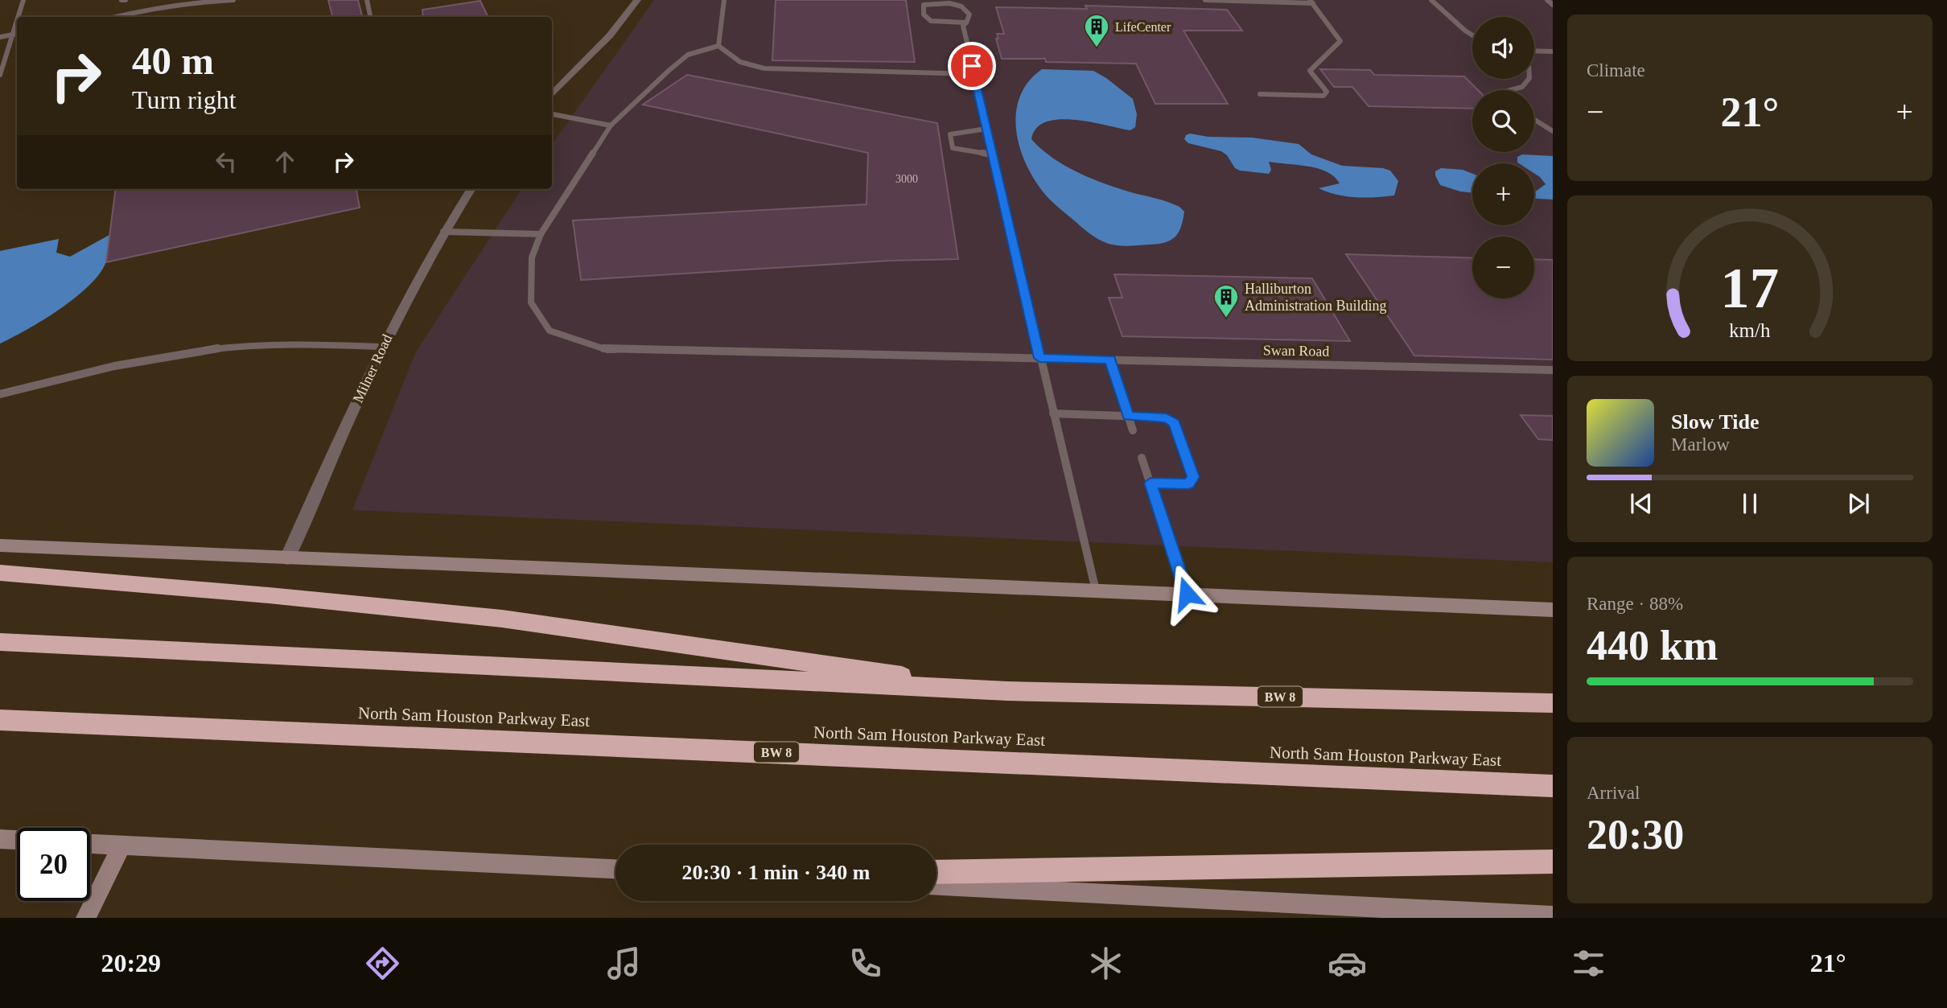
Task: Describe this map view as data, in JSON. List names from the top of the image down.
{
  "streets": {
    "highway": ["BW 8", "North Sam Houston Parkway East"],
    "street": ["Milner Road"],
    "lane": ["Swan Road"]
  },
  "places": {
    "building": ["LifeCenter", "Halliburton Administration Building"]
  },
  "house_numbers": ["3000"],
  "page": {
    "tile": [
      "Climate",
      ["Range · 88%", "440 km"],
      ["Arrival", "20:30"]
    ],
    "map_buttons": ["+", "−"],
    "turn": ["40 m", "Turn right"],
    "heat": ["−", "21°", "+"],
    "song": ["Slow Tide", "Marlow"],
    "limit": "20",
    "trip": "20:30 · 1 min · 340 m",
    "tabs": ["20:29", "21°"],
    "gauge": ["17", "km/h"]
  }
}
